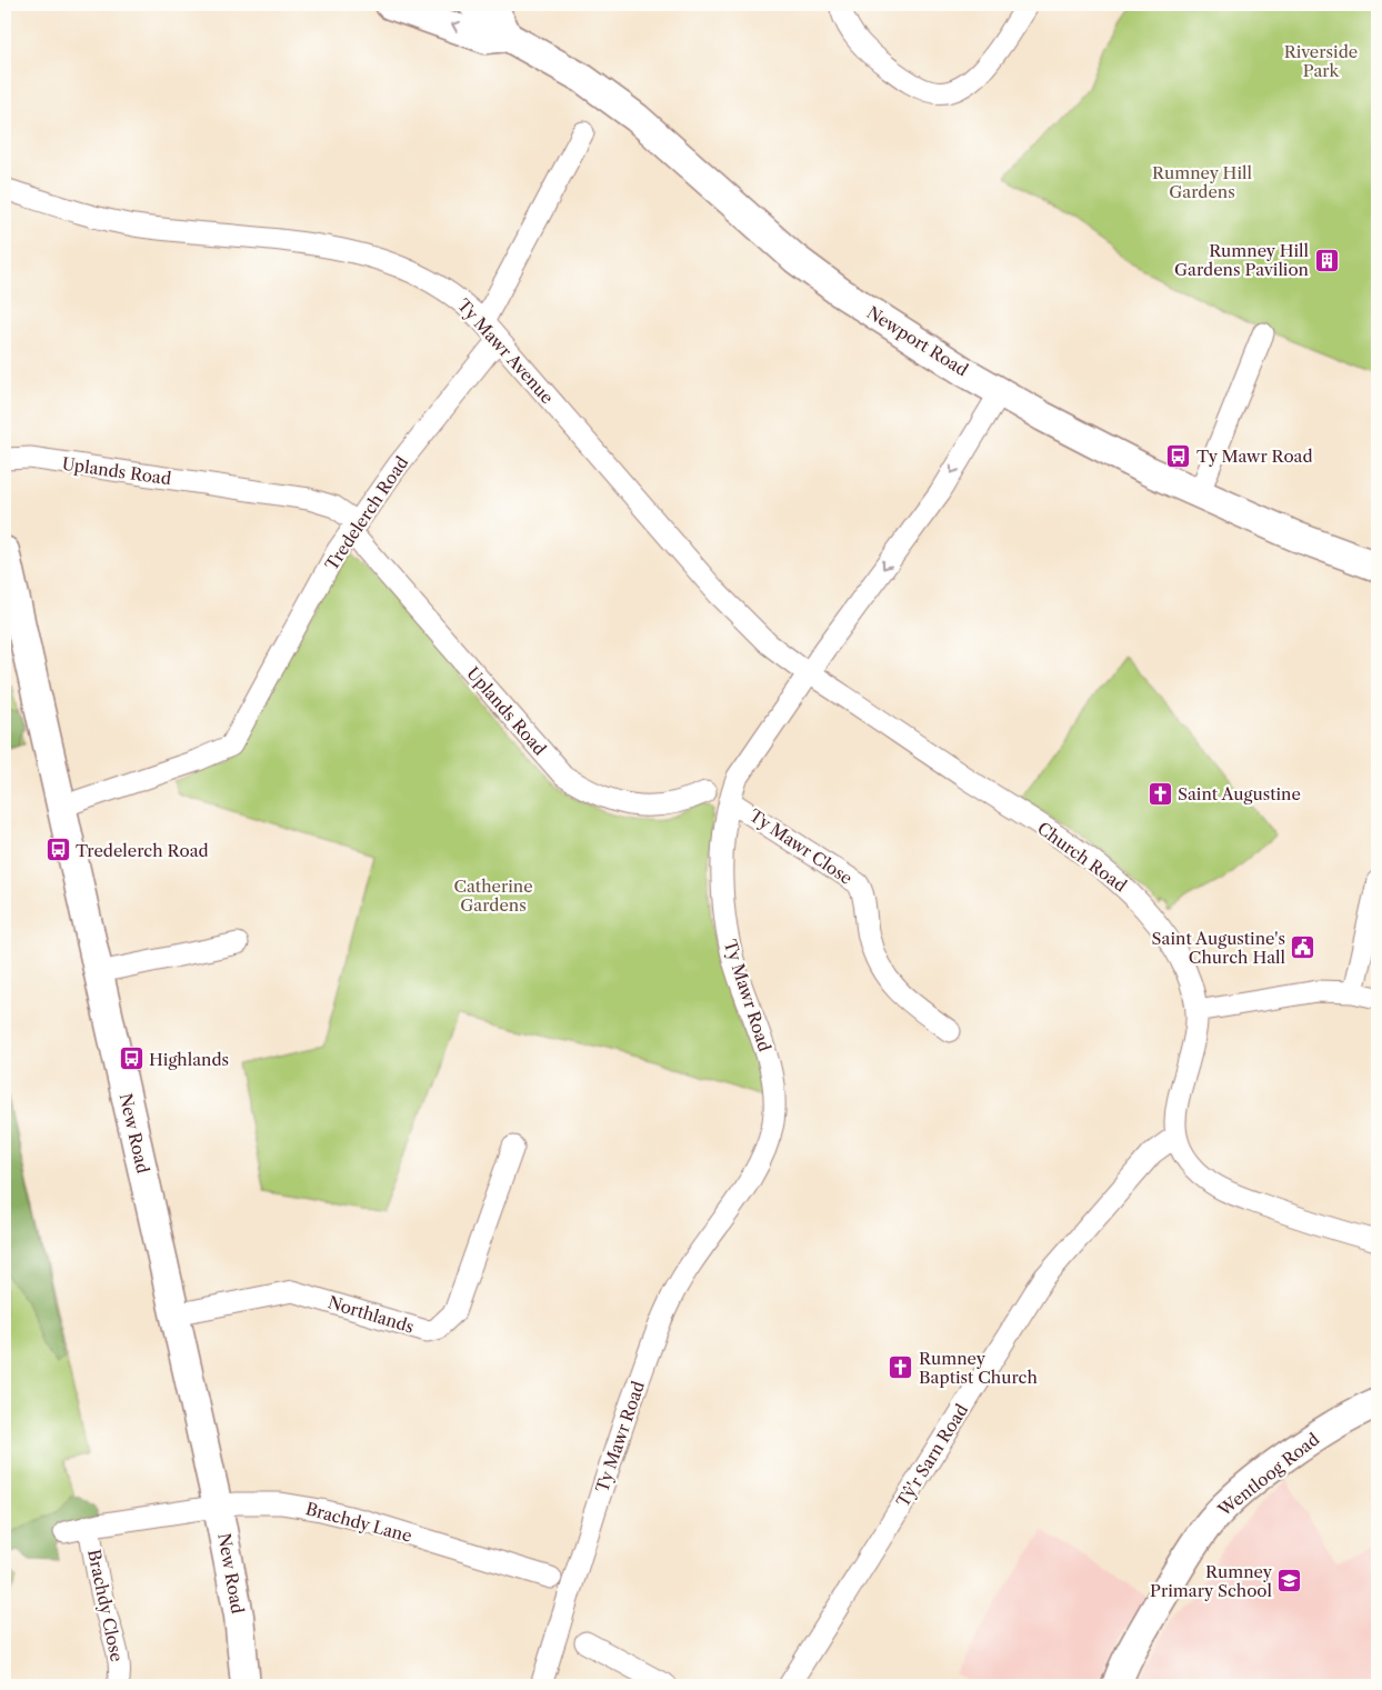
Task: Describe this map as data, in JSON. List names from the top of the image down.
{
  "streets": {
    "main road": ["Newport Road", "New Road", "Wentloog Road"],
    "street": [
      "Ty Mawr Avenue",
      "Uplands Road",
      "Tredelerch Road",
      "Ty Mawr Close",
      "Church Road",
      "Ty Mawr Road",
      "Northlands",
      "Tŷ'r Sarn Road",
      "Brachdy Lane",
      "Brachdy Close"
    ]
  },
  "crossings": [
    ["Newport Road", "Ty Mawr Road"],
    ["Ty Mawr Avenue", "Tredelerch Road"],
    ["Ty Mawr Avenue", "Church Road"],
    ["Ty Mawr Avenue", "Ty Mawr Road"],
    ["Uplands Road", "Tredelerch Road"],
    ["Tredelerch Road", "New Road"],
    ["Ty Mawr Close", "Ty Mawr Road"],
    ["Church Road", "Ty Mawr Road"],
    ["Church Road", "Tŷ'r Sarn Road"],
    ["New Road", "Northlands"],
    ["New Road", "Brachdy Lane"],
    ["Brachdy Lane", "Brachdy Close"]
  ],
  "parks": ["Riverside Park", "Rumney Hill Gardens", "Catherine Gardens"],
  "places": {
    "building": ["Rumney Hill Gardens Pavilion"],
    "bus stop": ["Ty Mawr Road", "Tredelerch Road", "Highlands"],
    "church": ["Saint Augustine", "Rumney Baptist Church"],
    "public building": ["Saint Augustine's Church Hall"],
    "school or university": ["Rumney Primary School"]
  }
}
